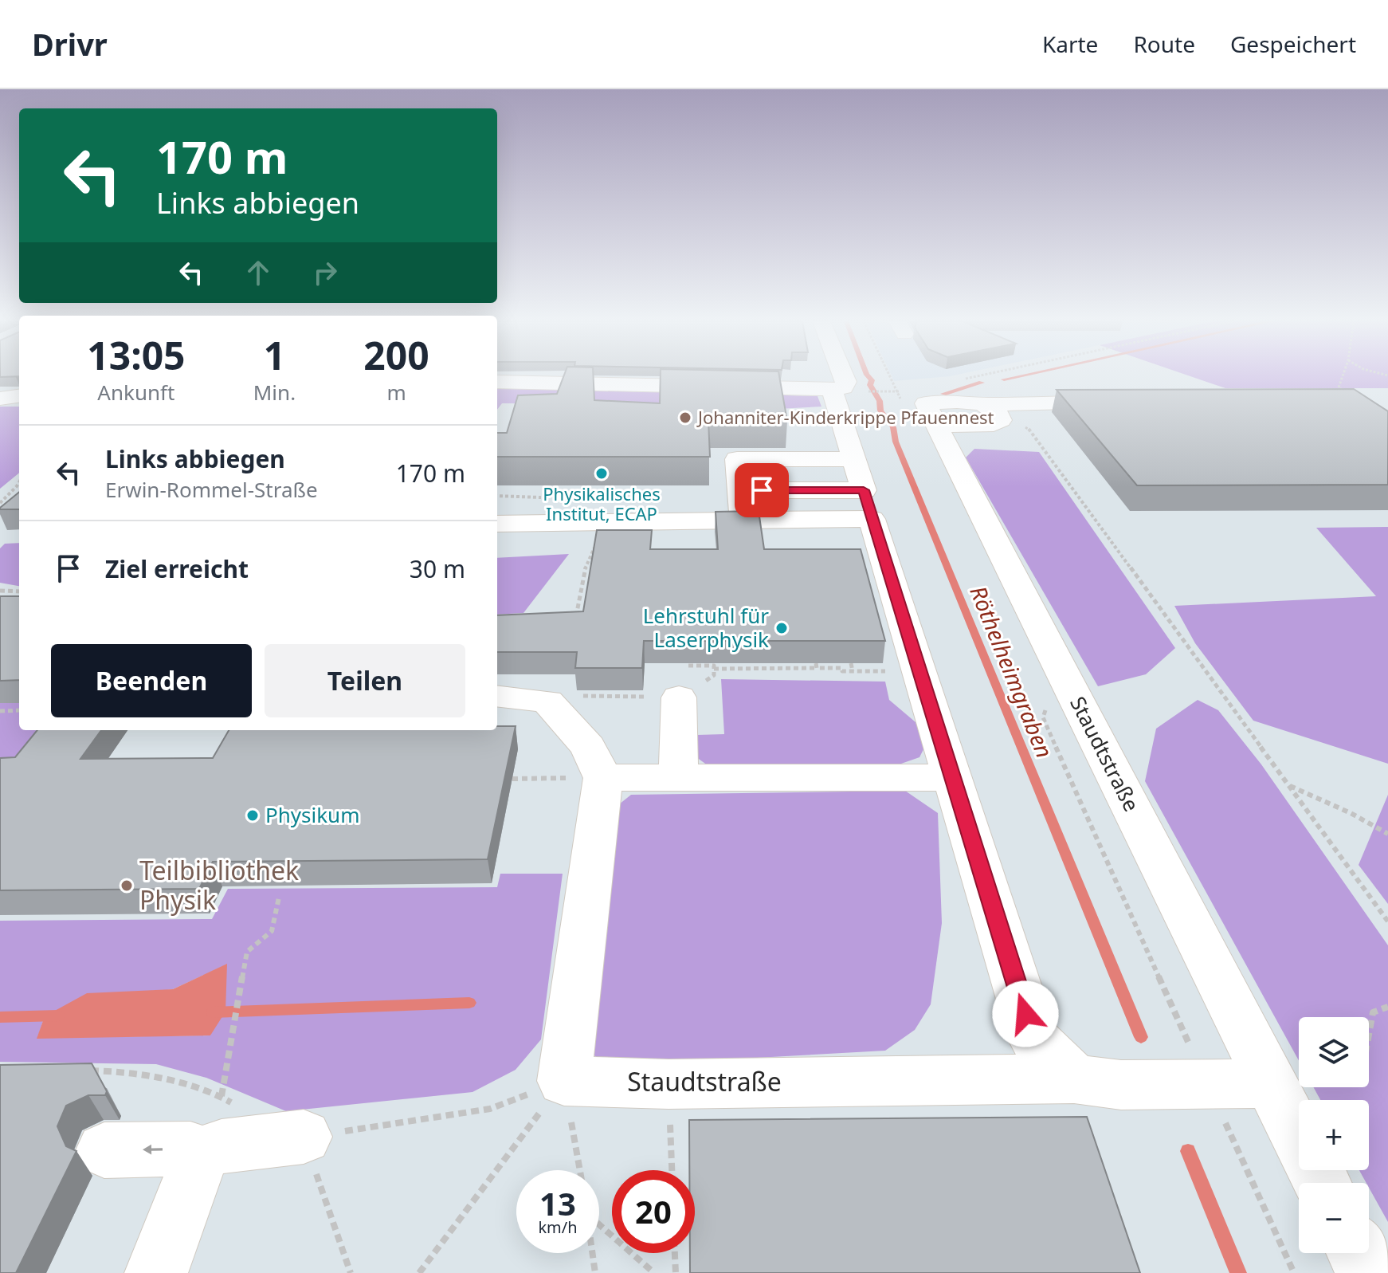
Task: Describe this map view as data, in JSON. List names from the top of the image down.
{
  "streets": {
    "street": ["Staudtstraße"]
  },
  "water": ["Röthelheimgraben"],
  "places": [
    "Johanniter-Kinderkrippe Pfauennest",
    "Physikalisches Institut, ECAP",
    "Lehrstuhl für Laserphysik",
    "Physikum",
    "Teilbibliothek Physik"
  ],
  "page": {
    "header": "Drivr",
    "nav": ["Karte", "Route", "Gespeichert"],
    "turn": ["170 m", "Links abbiegen"],
    "eta": [
      "13:05",
      "Ankunft",
      "1",
      "Min.",
      "200",
      "m"
    ],
    "list": [
      {
        "name": "Links abbiegen",
        "note": "Erwin-Rommel-Straße",
        "value": "170 m"
      },
      {
        "name": "Ziel erreicht",
        "value": "30 m"
      }
    ],
    "buttons": ["Beenden", "Teilen"],
    "map_buttons": ["+", "−"],
    "speed": "13 km/h",
    "limit": "20"
  }
}
